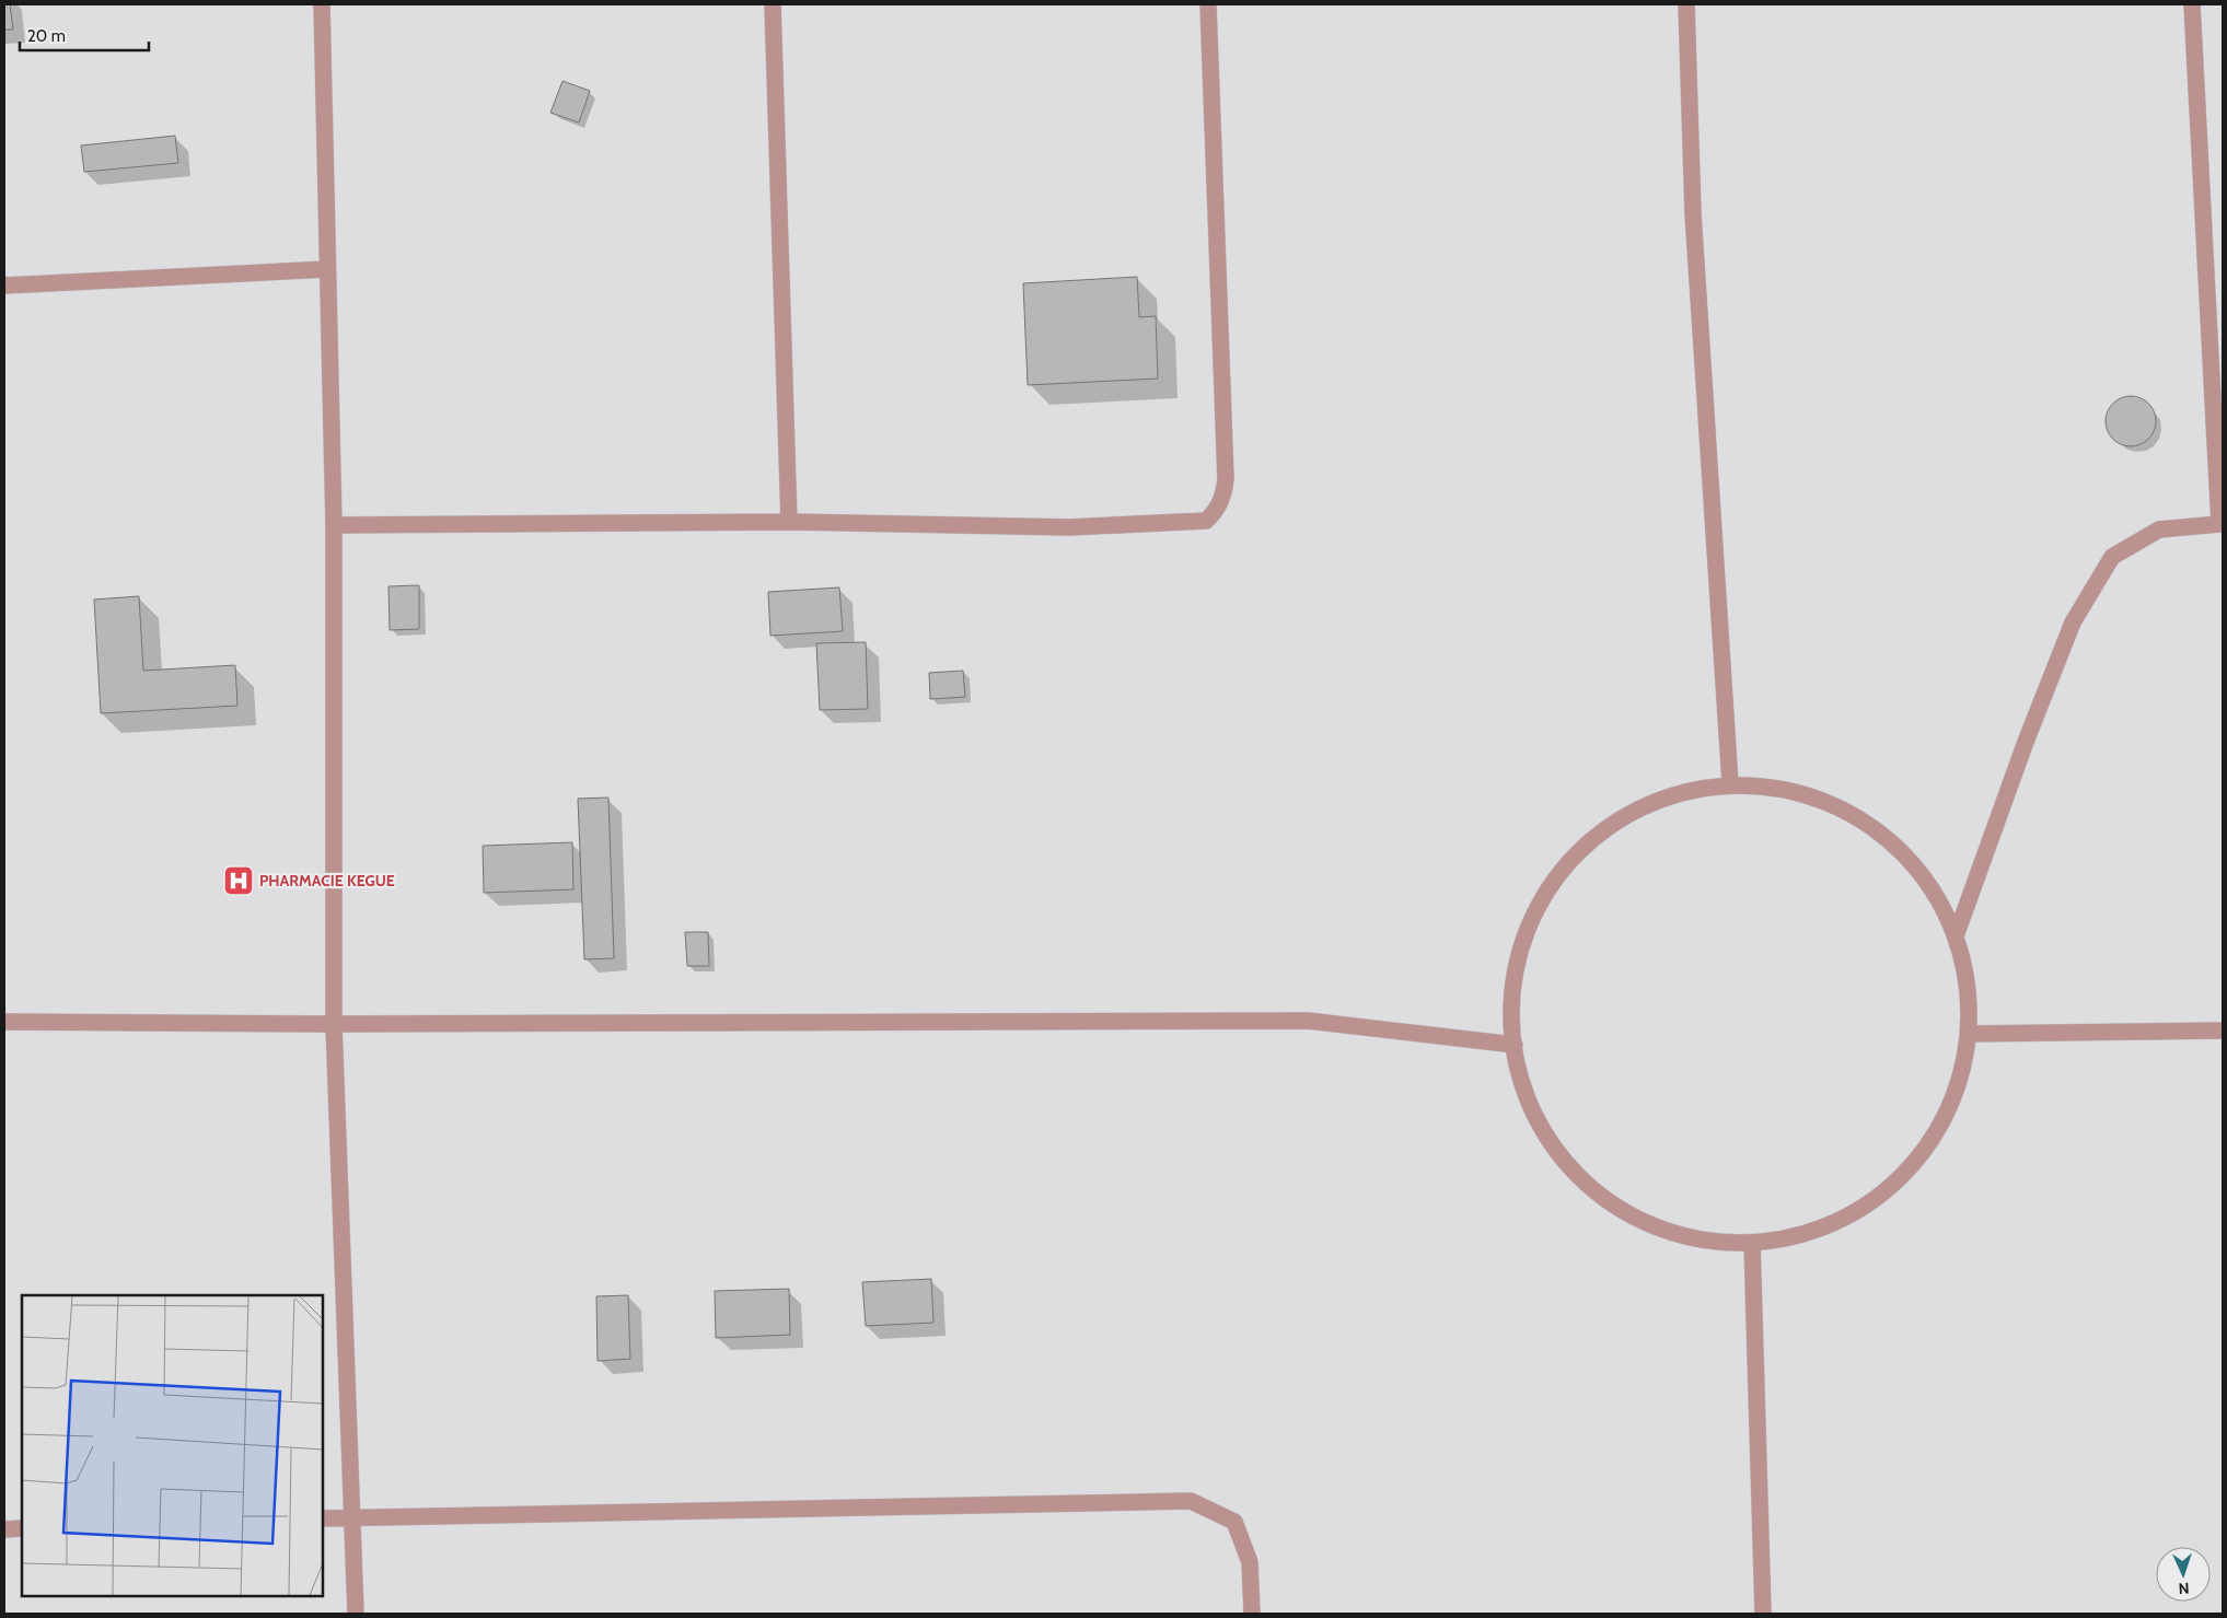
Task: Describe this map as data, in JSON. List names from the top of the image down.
{
  "places": {
    "hospital": ["PHARMACIE KEGUE"]
  },
  "scale_bar": "20 m",
  "north": "bottom"
}
